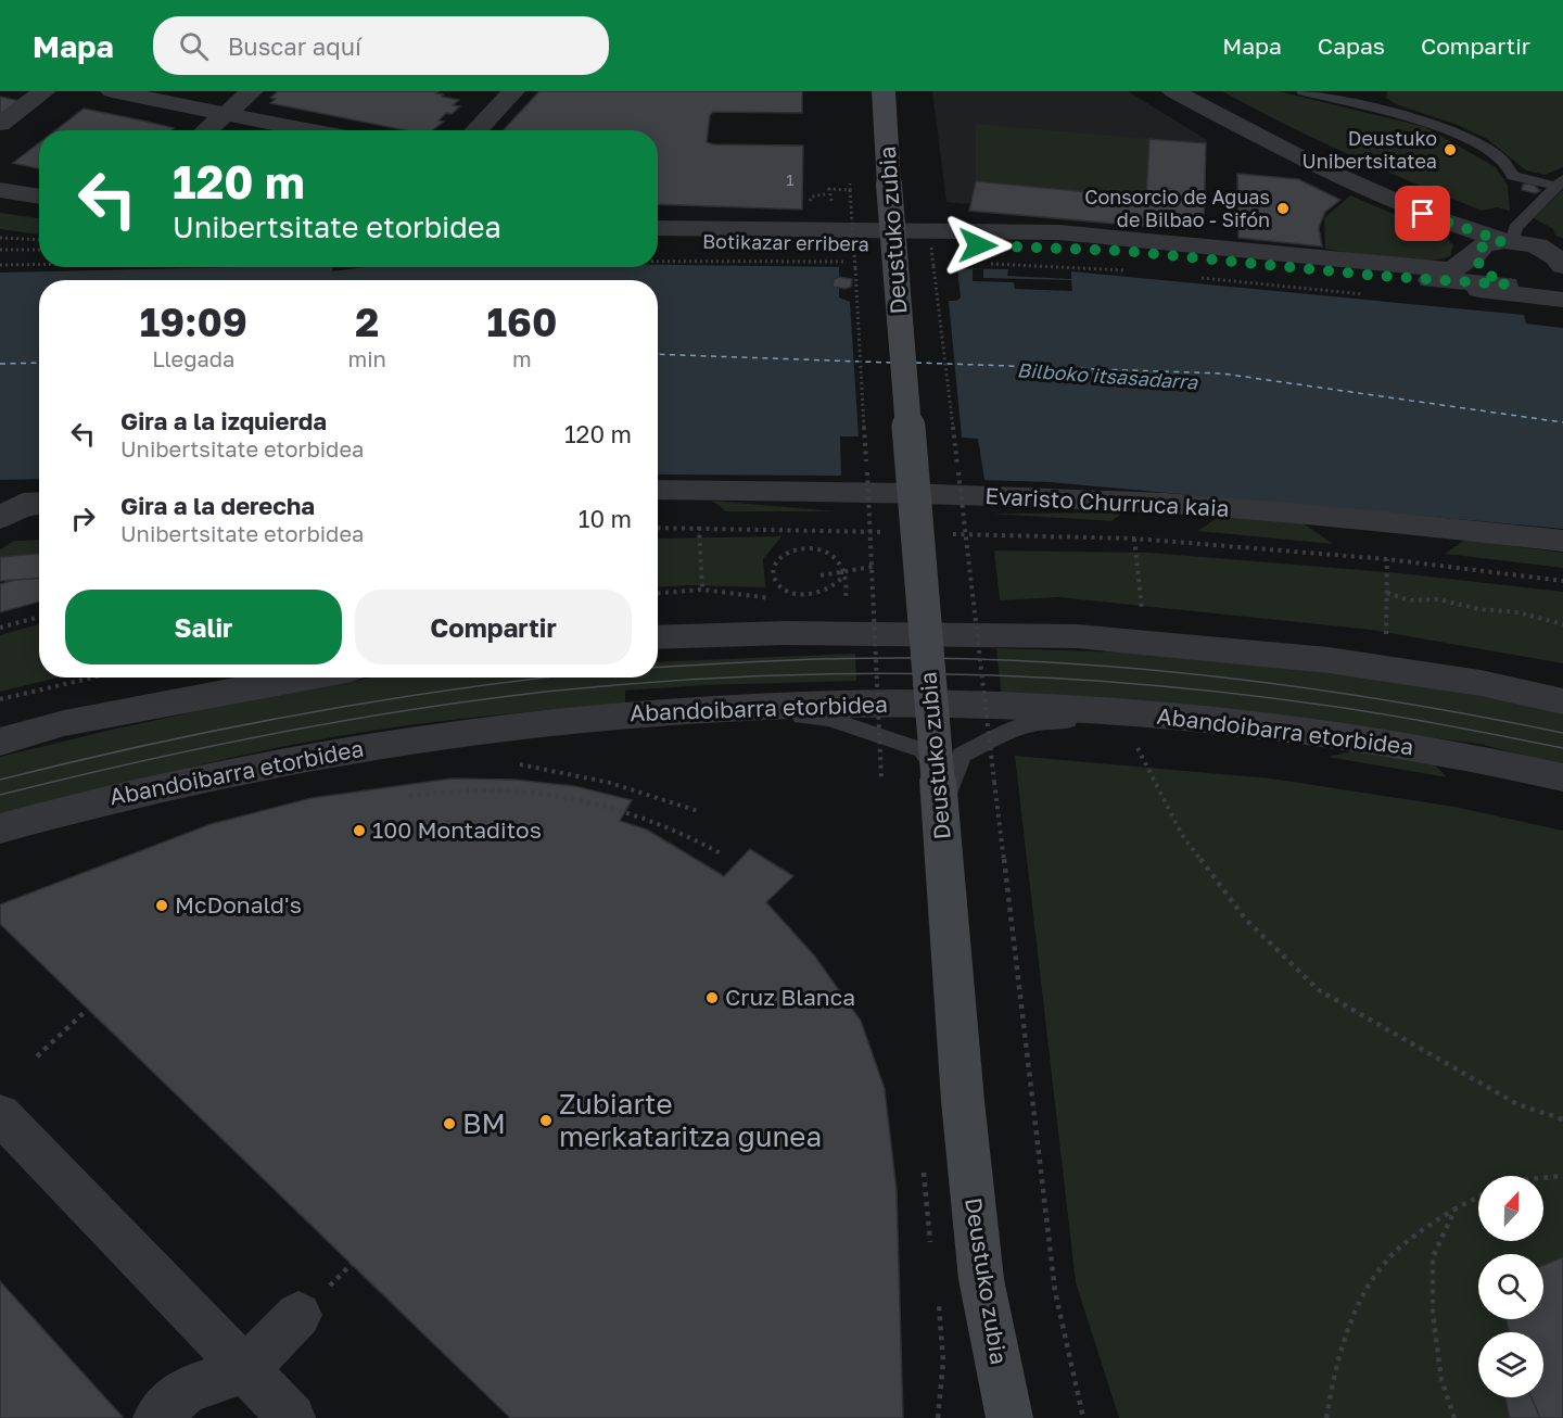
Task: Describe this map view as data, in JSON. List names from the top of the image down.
{
  "streets": {
    "main road": ["Deustuko zubia"],
    "street": ["Botikazar erribera", "Evaristo Churruca kaia", "Abandoibarra etorbidea"]
  },
  "water": ["Bilboko itsasadarra"],
  "places": [
    "Deustuko Unibertsitatea",
    "Consorcio de Aguas de Bilbao - Sifón",
    "100 Montaditos",
    "McDonald's",
    "Cruz Blanca",
    "Zubiarte merkataritza gunea",
    "BM"
  ],
  "house_numbers": ["1"],
  "north": "top",
  "page": {
    "header": "Mapa",
    "search": "Buscar aquí",
    "nav": ["Mapa", "Capas", "Compartir"],
    "turn": ["120 m", "Unibertsitate etorbidea"],
    "eta": [
      "19:09",
      "Llegada",
      "2",
      "min",
      "160",
      "m"
    ],
    "list": [
      {
        "name": "Gira a la izquierda",
        "note": "Unibertsitate etorbidea",
        "value": "120 m"
      },
      {
        "name": "Gira a la derecha",
        "note": "Unibertsitate etorbidea",
        "value": "10 m"
      }
    ],
    "buttons": ["Salir", "Compartir"]
  }
}
